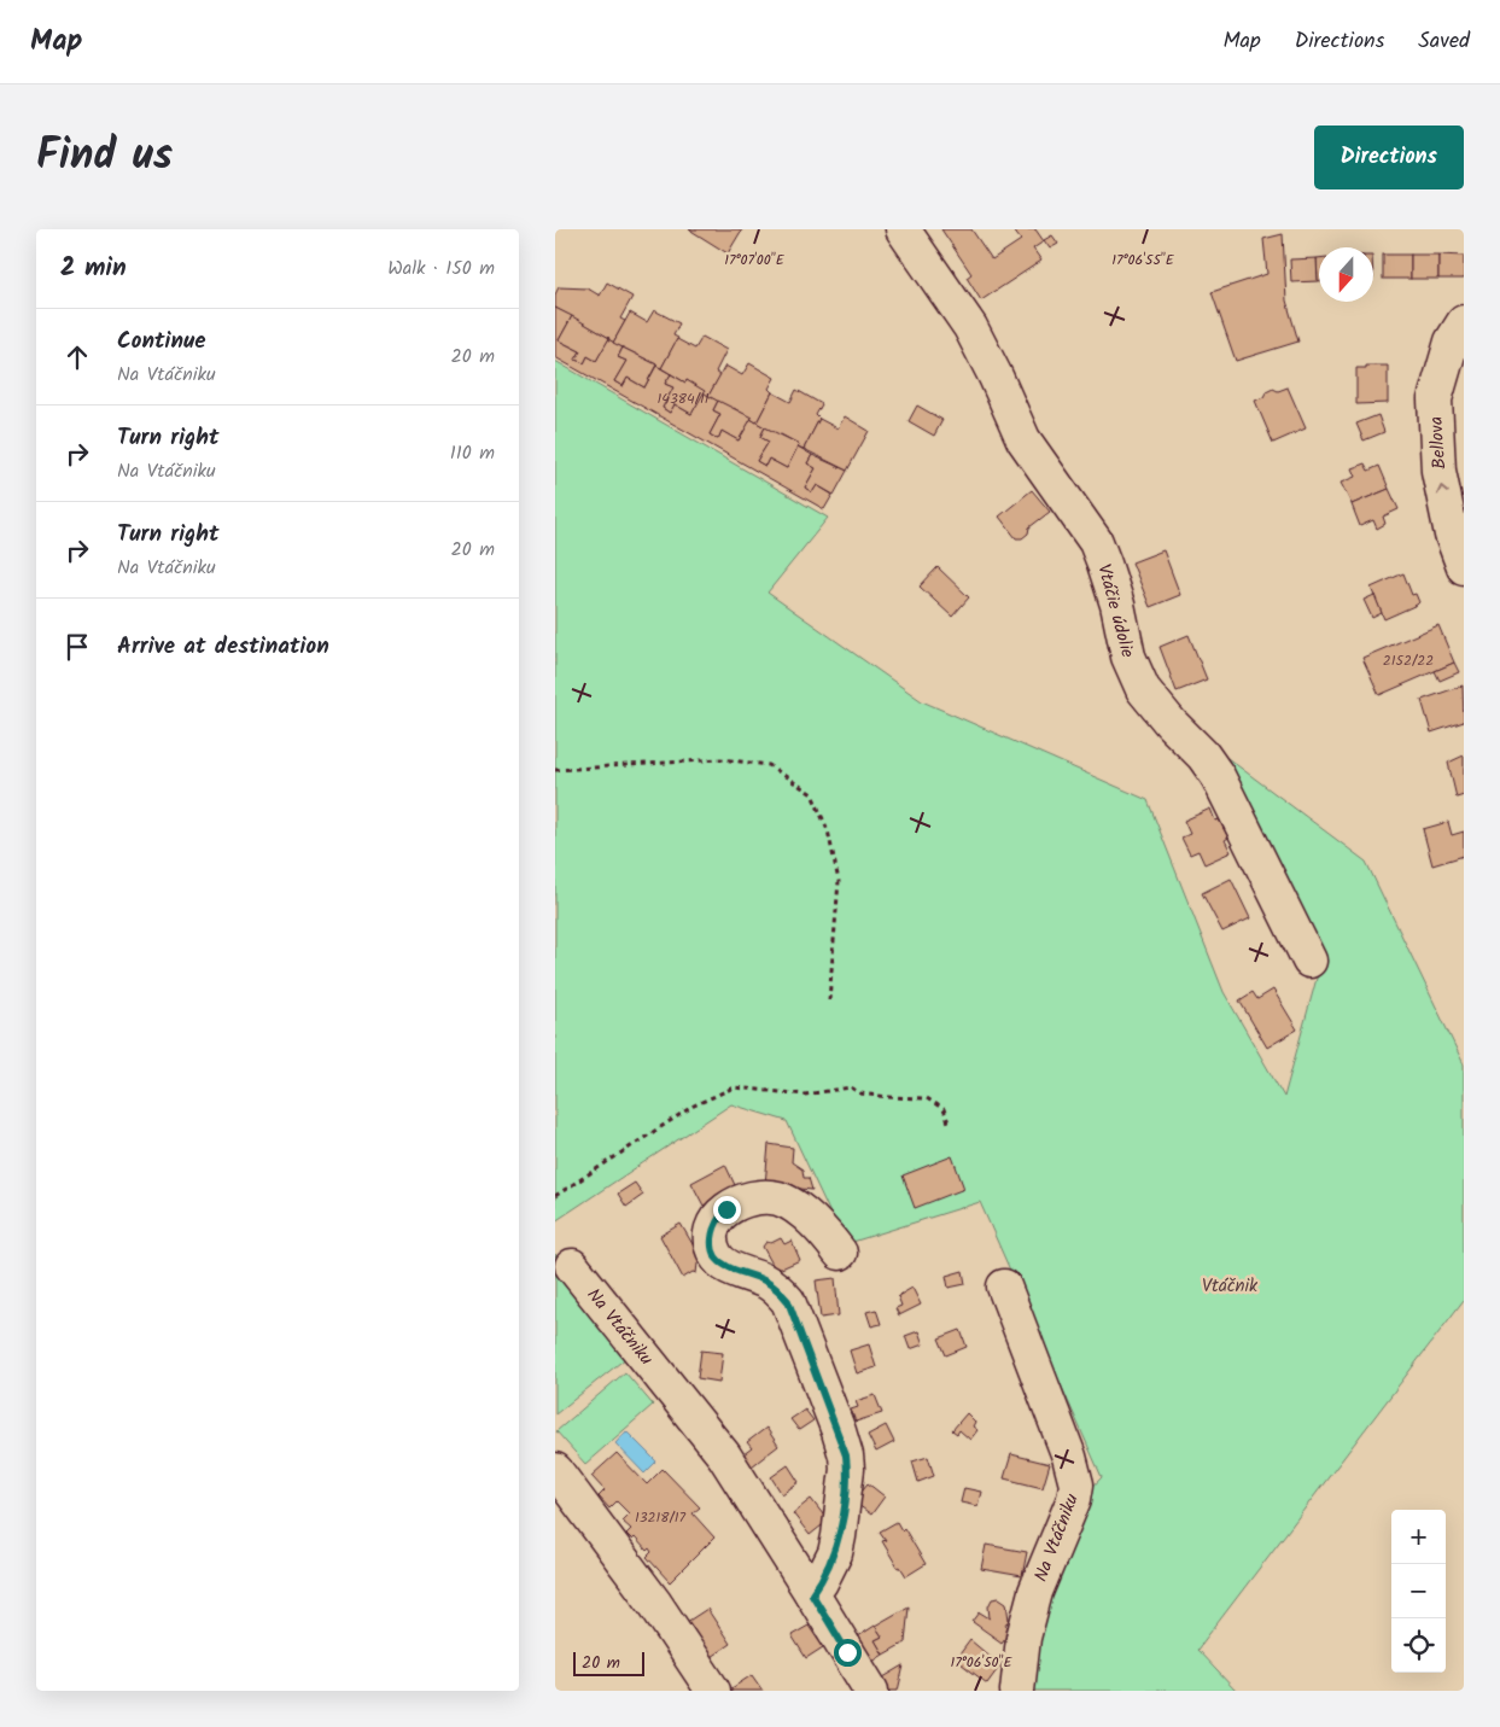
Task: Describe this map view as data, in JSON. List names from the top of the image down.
{
  "streets": {
    "street": ["Bellova", "Vtáčie údolie", "Na Vtáčniku"]
  },
  "one_way": ["Bellova"],
  "parks": ["Vtáčnik"],
  "house_numbers": ["14384/11", "2152/22", "13218/17"],
  "scale_bar": "20 m",
  "north": "bottom",
  "page": {
    "header": "Map",
    "nav": ["Map", "Directions", "Saved"],
    "title": "Find us",
    "buttons": "Directions",
    "heading": ["2 min", "Walk · 150 m"],
    "list": [
      ["Continue", "Na Vtáčniku", "20 m"],
      ["Turn right", "Na Vtáčniku", "110 m"],
      ["Turn right", "Na Vtáčniku", "20 m"],
      "Arrive at destination"
    ],
    "map_buttons": ["+", "−"],
    "scale": "20 m"
  },
  "coordinates": ["17°07'00\"E", "17°06'55\"E", "17°06'50\"E"]
}
